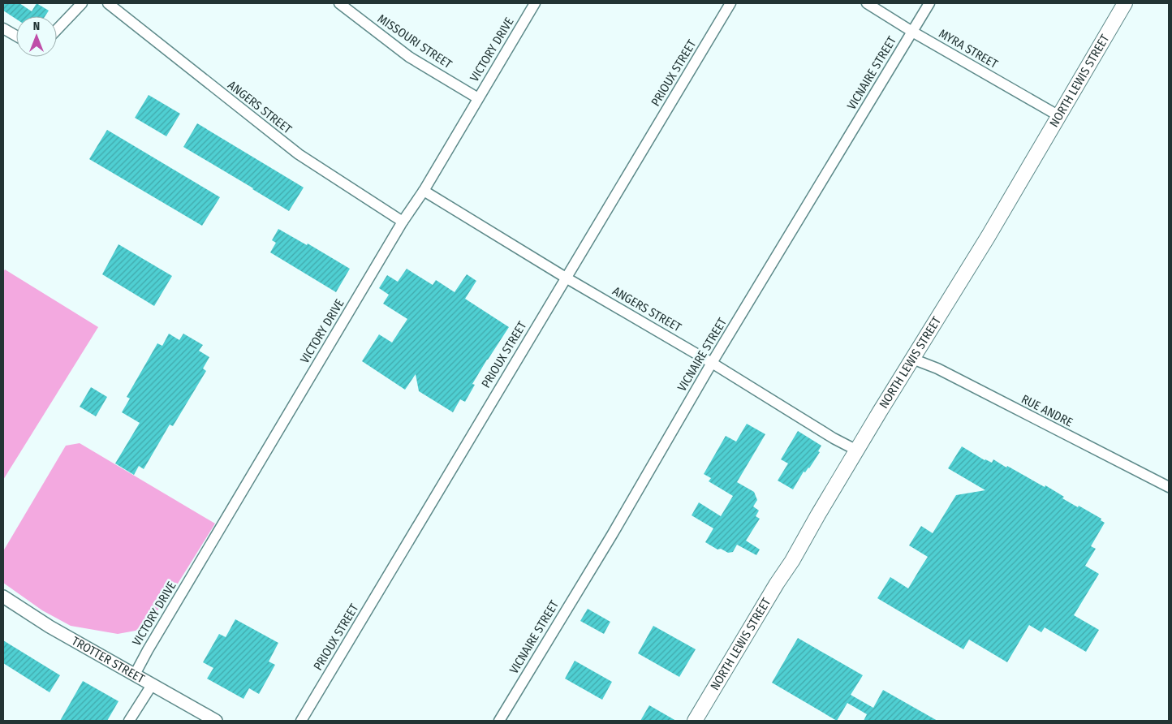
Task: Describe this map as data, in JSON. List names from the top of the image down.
{
  "streets": {
    "main road": ["NORTH LEWIS STREET"],
    "street": [
      "MISSOURI STREET",
      "MYRA STREET",
      "VICTORY DRIVE",
      "PRIOUX STREET",
      "VICNAIRE STREET",
      "ANGERS STREET",
      "RUE ANDRE",
      "TROTTER STREET"
    ]
  },
  "crossings": [
    ["MISSOURI STREET", "VICTORY DRIVE"],
    ["MYRA STREET", "VICNAIRE STREET"],
    ["MYRA STREET", "NORTH LEWIS STREET"],
    ["VICTORY DRIVE", "ANGERS STREET"],
    ["VICTORY DRIVE", "TROTTER STREET"],
    ["PRIOUX STREET", "ANGERS STREET"],
    ["VICNAIRE STREET", "ANGERS STREET"],
    ["NORTH LEWIS STREET", "ANGERS STREET"],
    ["NORTH LEWIS STREET", "RUE ANDRE"]
  ],
  "north": "top"
}
